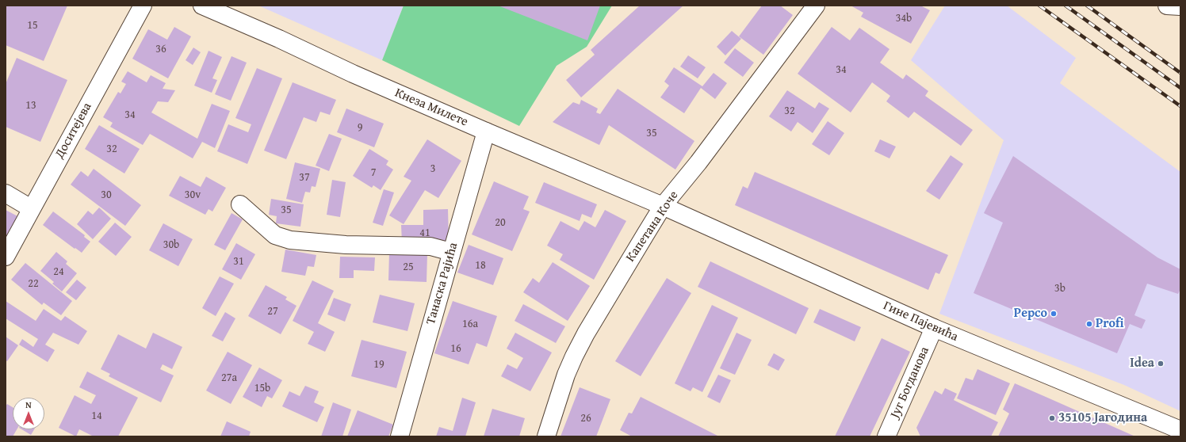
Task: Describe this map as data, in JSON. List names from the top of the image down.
{
  "streets": {
    "main road": [
      "Кнеза Милете",
      "Доситејева",
      "Капетана Коче",
      "Танаска Рајића",
      "Гине Пајевића",
      "Југ Богданова"
    ]
  },
  "crossings": [
    ["Кнеза Милете", "Капетана Коче"],
    ["Кнеза Милете", "Танаска Рајића"],
    ["Кнеза Милете", "Гине Пајевића"],
    ["Капетана Коче", "Гине Пајевића"],
    ["Гине Пајевића", "Југ Богданова"]
  ],
  "places": [
    "Pepco",
    "Profi",
    "Idea",
    "35105 Јагодина"
  ],
  "house_numbers": [
    "34b",
    "15",
    "36",
    "34",
    "13",
    "32",
    "34",
    "9",
    "35",
    "32",
    "3",
    "7",
    "37",
    "30",
    "30v",
    "35",
    "20",
    "41",
    "30b",
    "31",
    "18",
    "25",
    "24",
    "22",
    "3b",
    "27",
    "16a",
    "16",
    "19",
    "27a",
    "15b",
    "14",
    "26"
  ],
  "north": "top"
}
